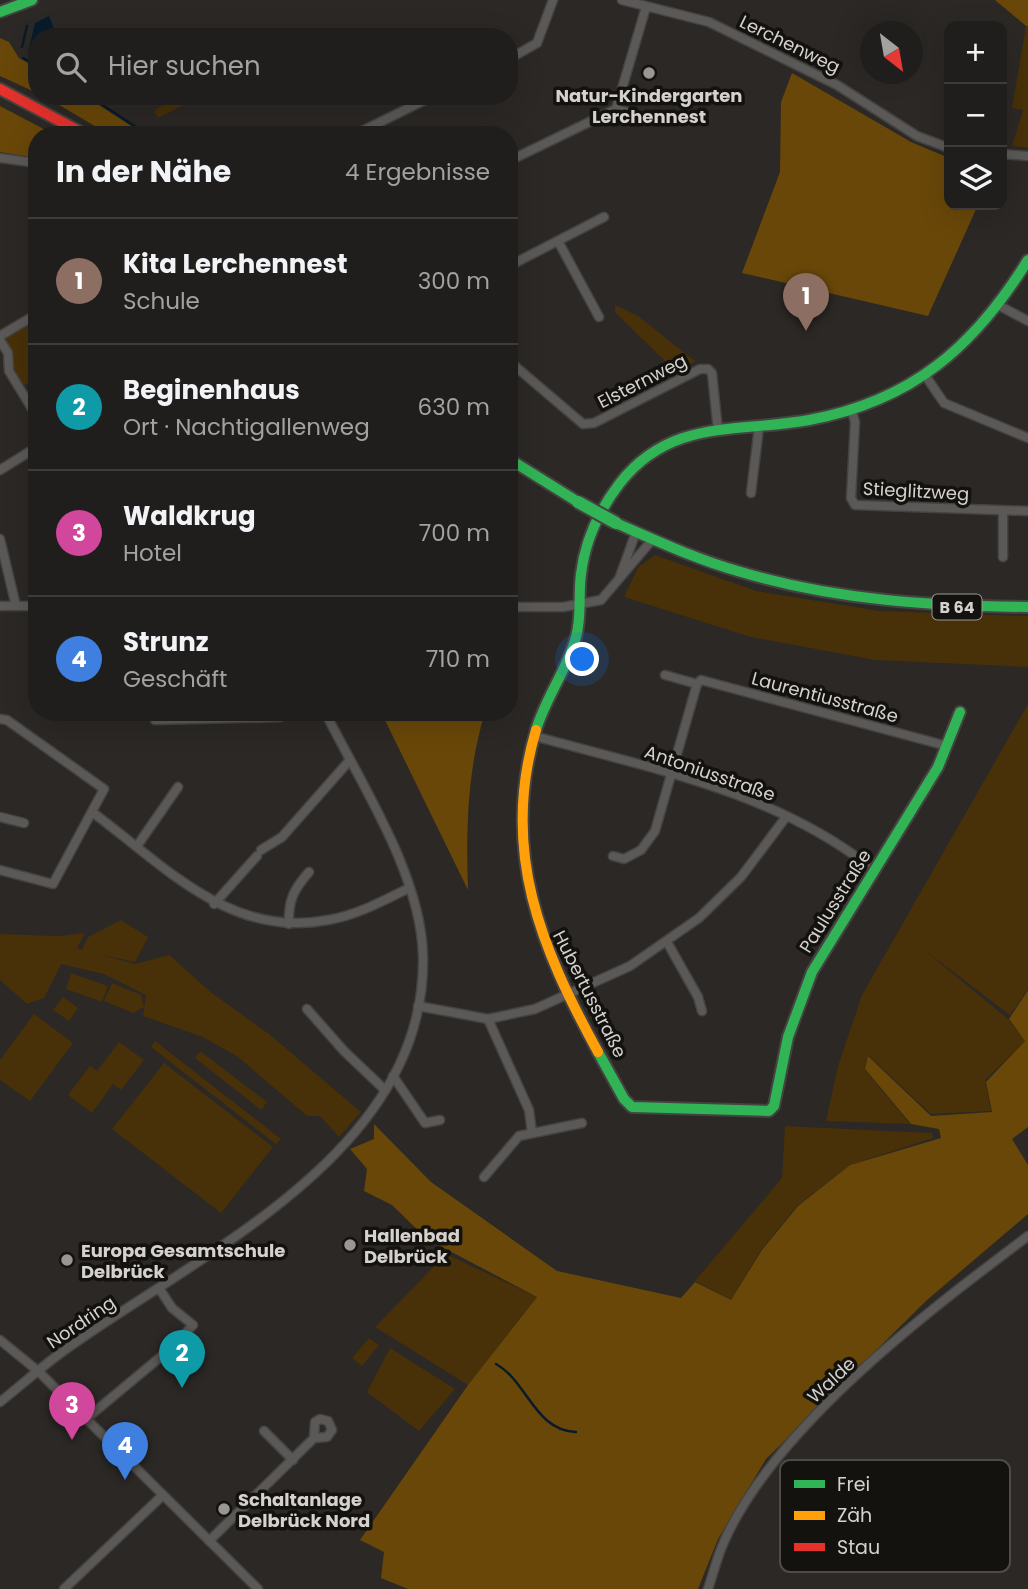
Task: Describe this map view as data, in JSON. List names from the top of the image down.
{
  "streets": {
    "street": [
      "Lerchenweg",
      "Elsternweg",
      "Stieglitzweg",
      "B 64",
      "Laurentiusstraße",
      "Antoniusstraße",
      "Paulusstraße",
      "Hubertusstraße",
      "Nordring",
      "Walde"
    ]
  },
  "crossings": [
    ["Elsternweg", "Hubertusstraße"],
    ["Stieglitzweg", "Hubertusstraße"],
    ["Laurentiusstraße", "Paulusstraße"],
    ["Antoniusstraße", "Paulusstraße"],
    ["Antoniusstraße", "Hubertusstraße"],
    ["Paulusstraße", "Hubertusstraße"]
  ],
  "places": [
    "Natur-Kindergarten Lerchennest",
    "Hallenbad Delbrück",
    "Europa Gesamtschule Delbrück",
    "Schaltanlage Delbrück Nord"
  ],
  "legend": ["Frei", "Zäh", "Stau"],
  "north": "bottom right",
  "page": {
    "map_buttons": ["+", "−"],
    "search": "Hier suchen",
    "heading": ["In der Nähe", "4 Ergebnisse"],
    "list": [
      {
        "mark": "1",
        "name": "Kita Lerchennest",
        "note": "Schule",
        "value": "300 m"
      },
      {
        "mark": "2",
        "name": "Beginenhaus",
        "note": "Ort · Nachtigallenweg",
        "value": "630 m"
      },
      {
        "mark": "3",
        "name": "Waldkrug",
        "note": "Hotel",
        "value": "700 m"
      },
      {
        "mark": "4",
        "name": "Strunz",
        "note": "Geschäft",
        "value": "710 m"
      }
    ],
    "pins": [
      "1",
      "2",
      "3",
      "4"
    ]
  }
}
